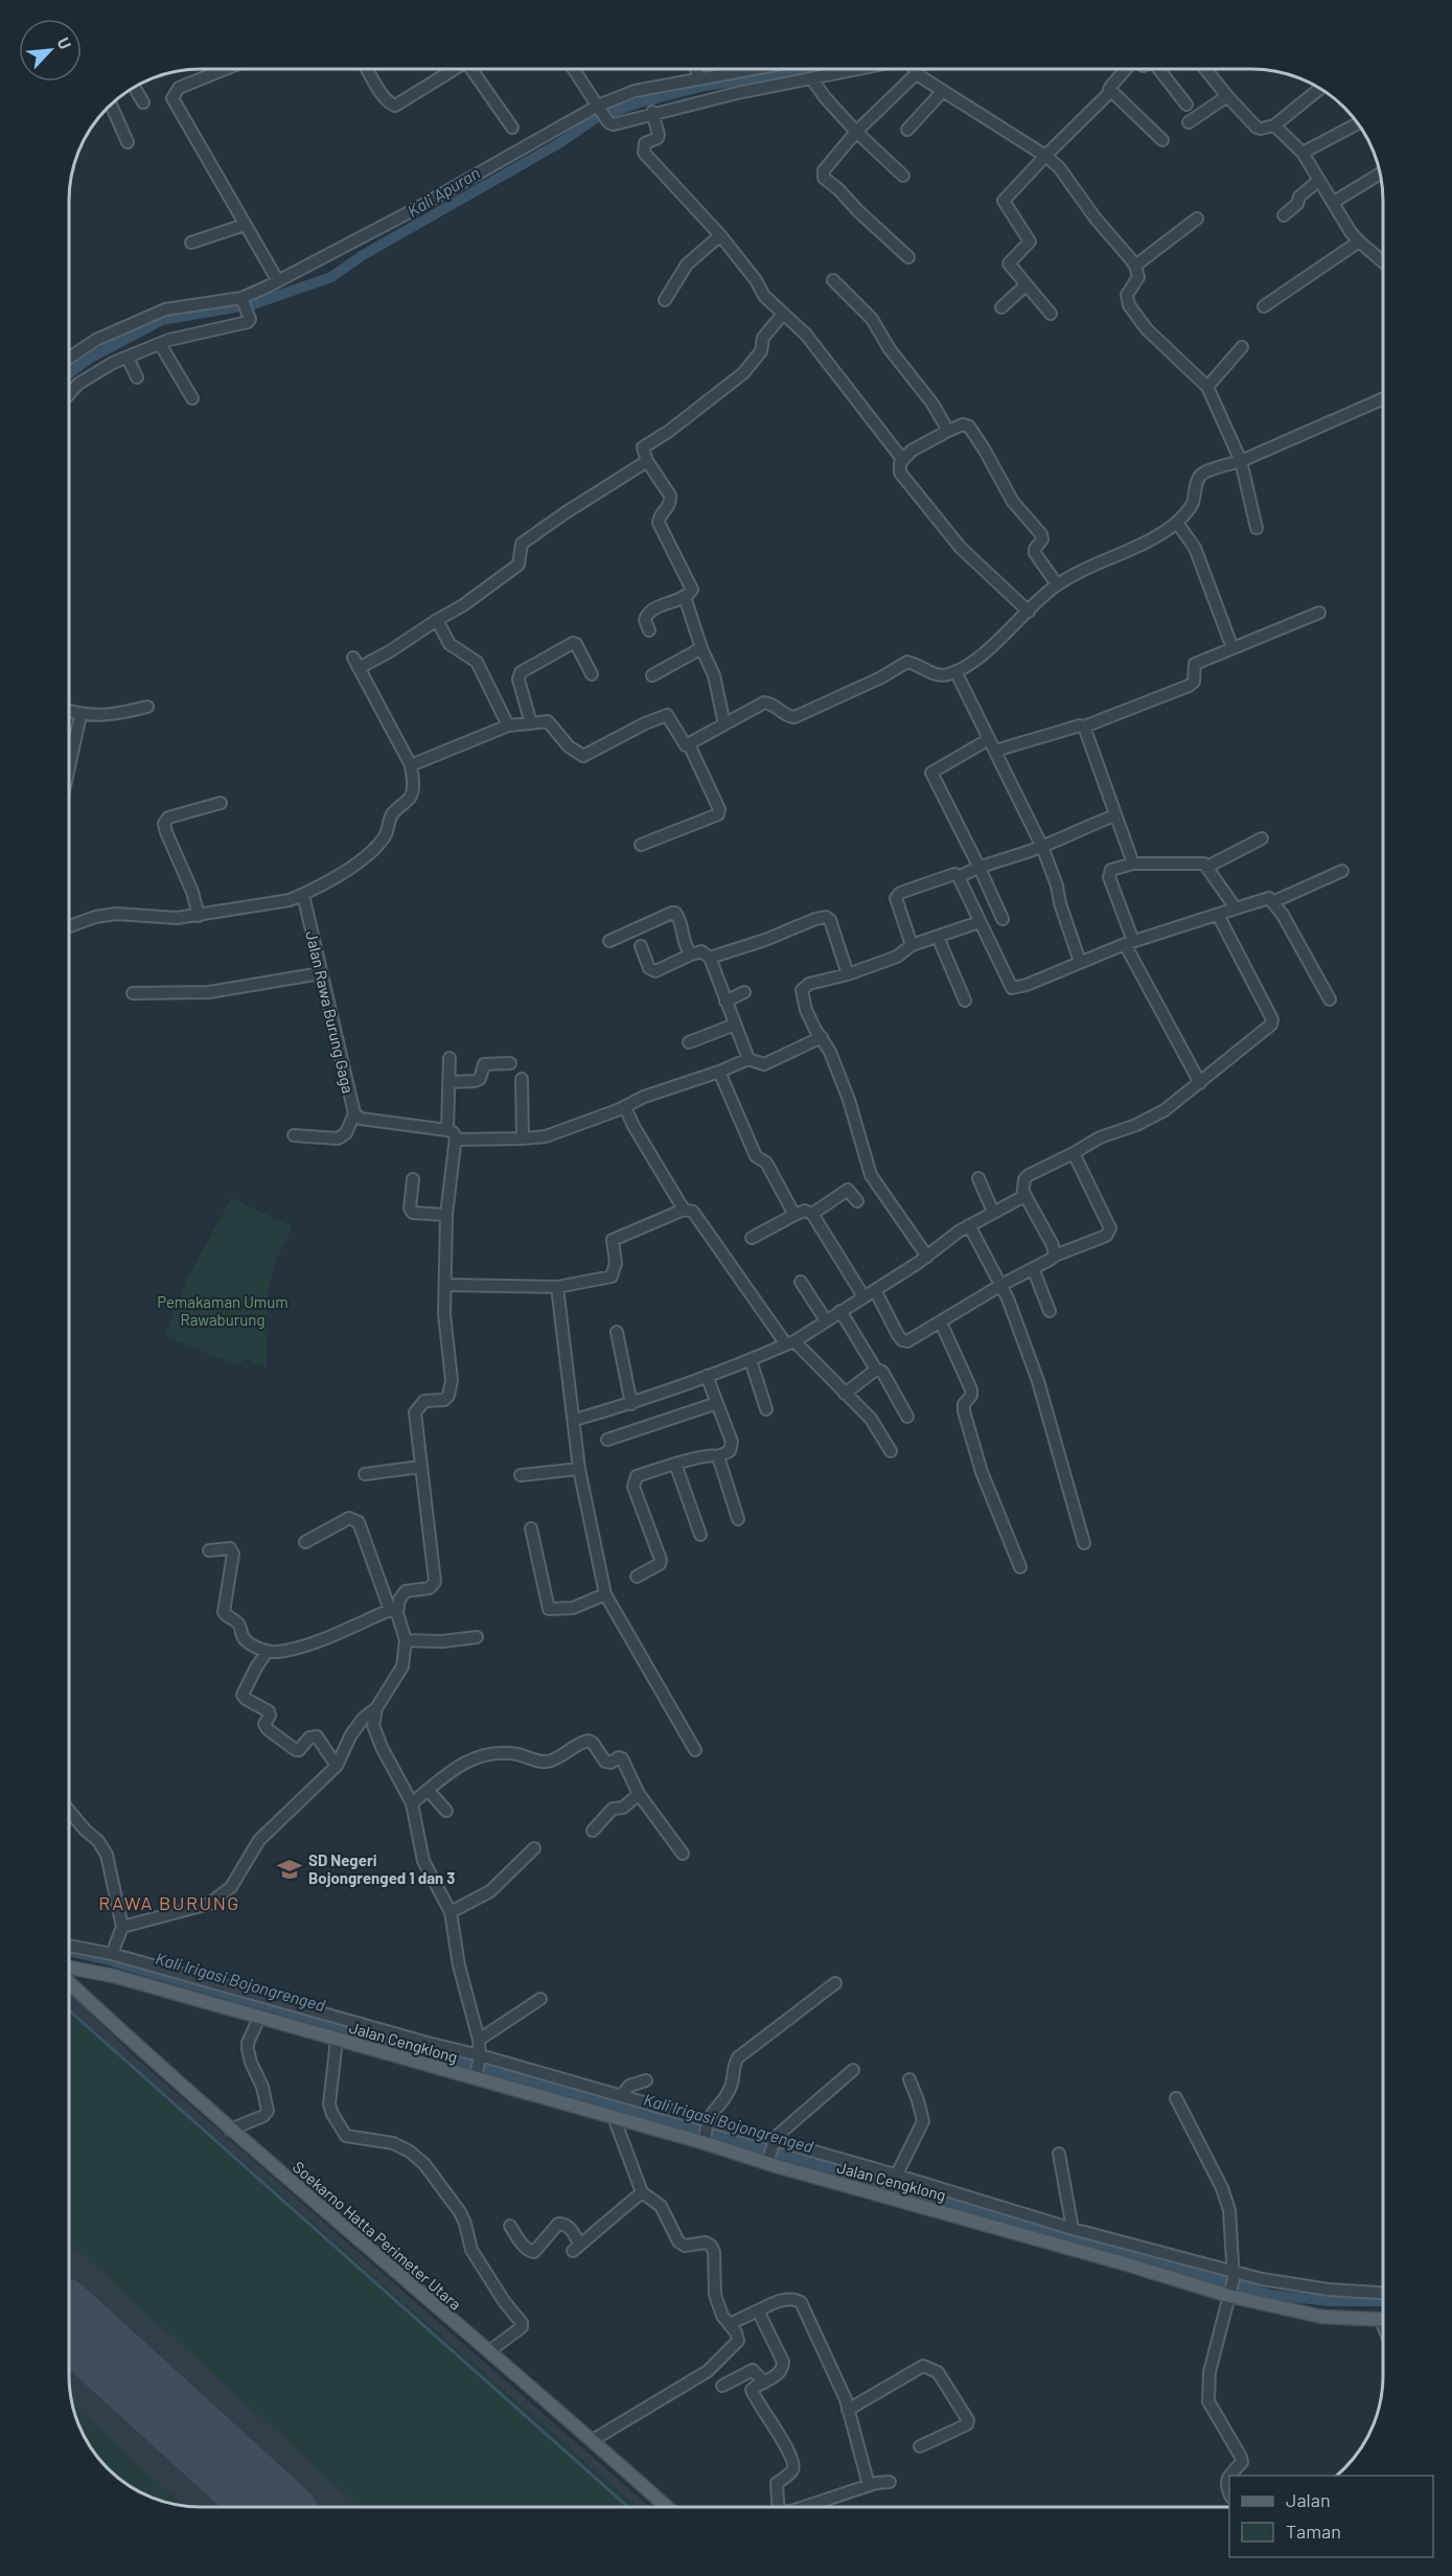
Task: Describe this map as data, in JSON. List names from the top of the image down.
{
  "streets": {
    "main road": ["Jalan Cengklong", "Soekarno Hatta Perimeter Utara"],
    "street": ["Jalan Rawa Burung Gaga"]
  },
  "districts": ["RAWA BURUNG"],
  "water": ["Kali Apuran", "Kali Irigasi Bojongrenged"],
  "parks": ["Pemakaman Umum Rawaburung"],
  "places": {
    "school or university": ["SD Negeri Bojongrenged 1 dan 3"]
  },
  "legend": ["Jalan", "Taman"],
  "north": "top right"
}
